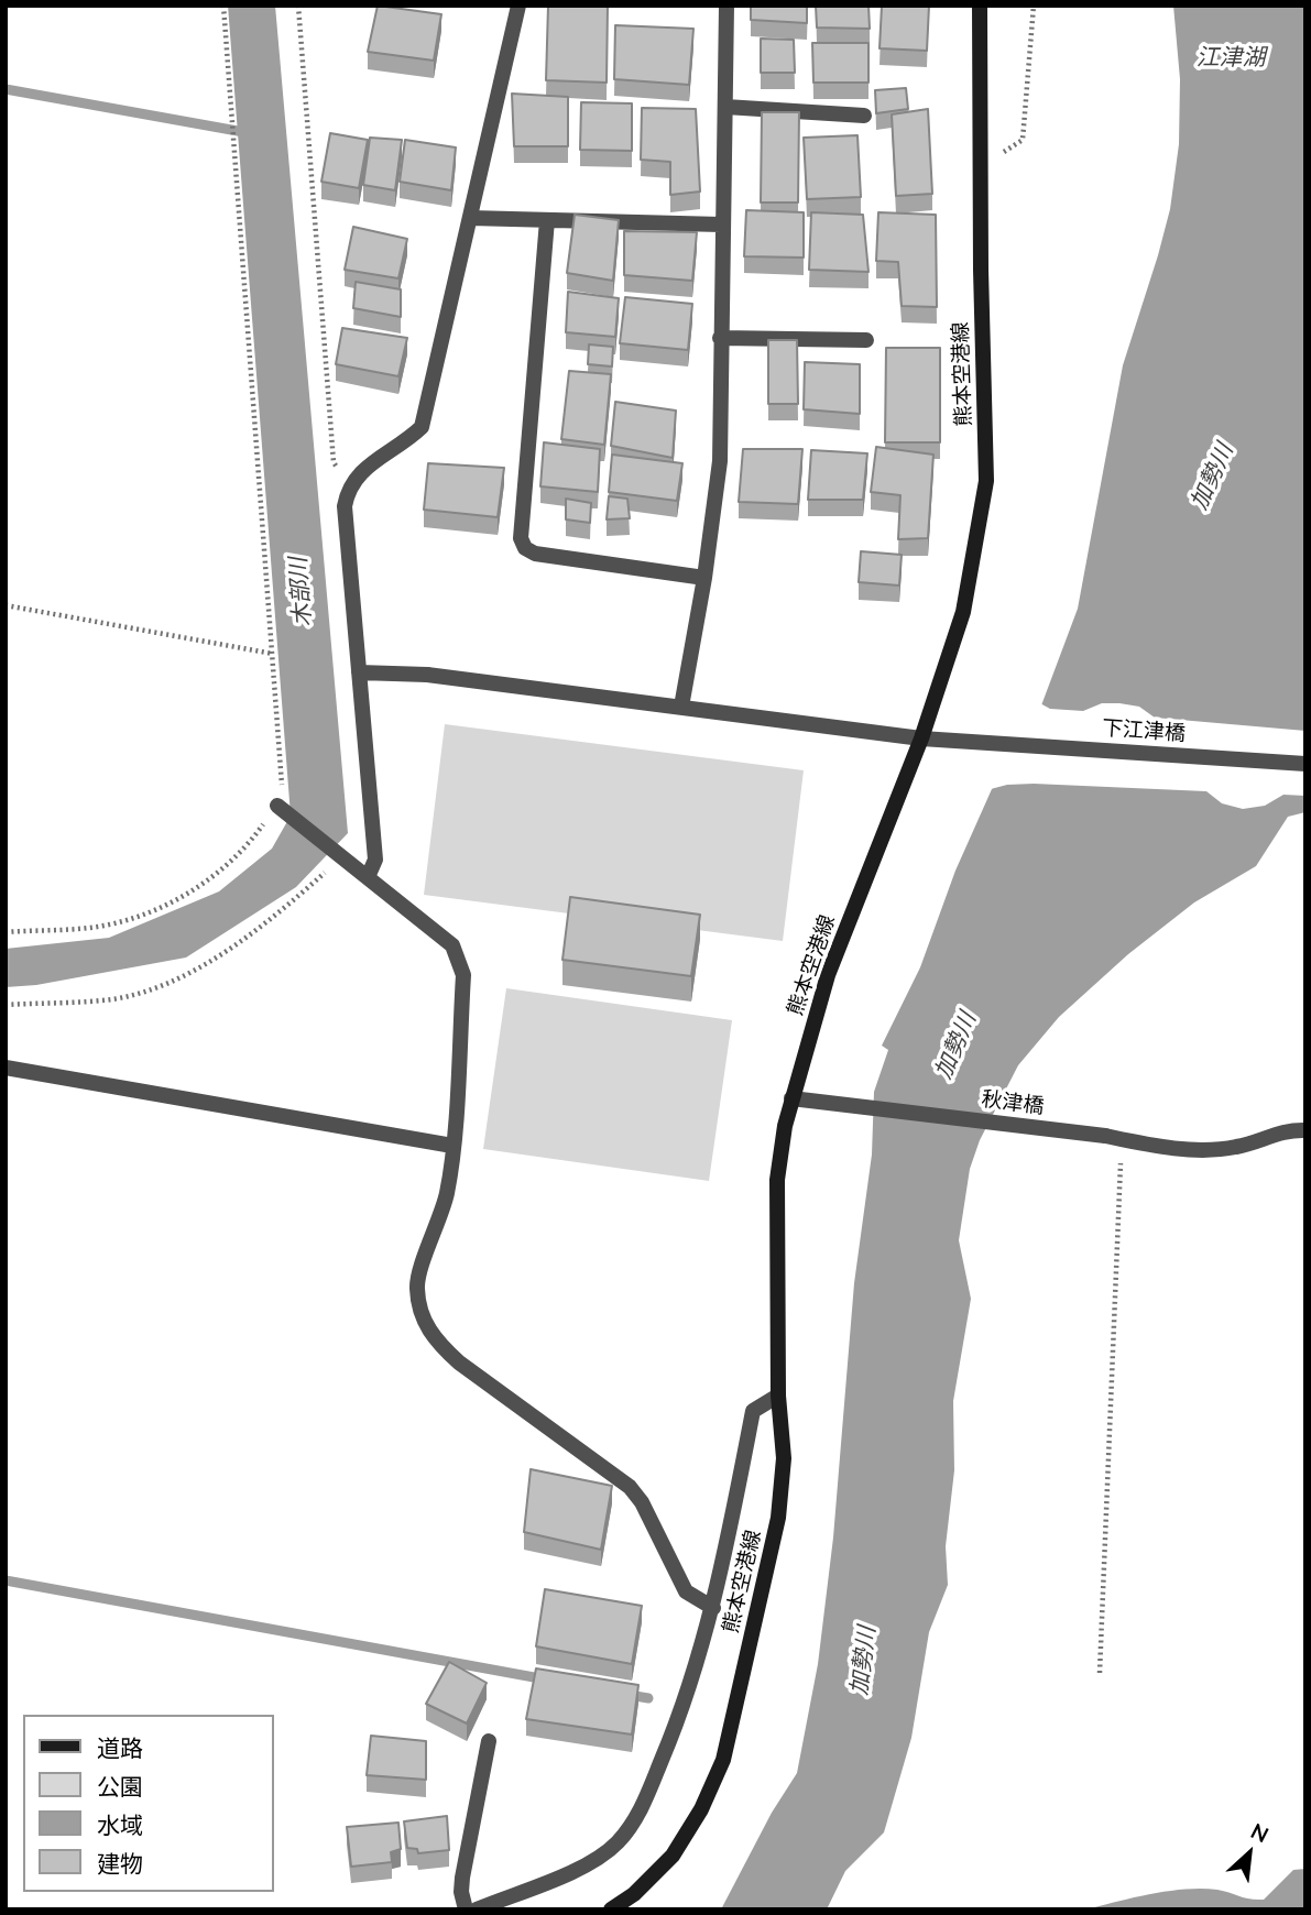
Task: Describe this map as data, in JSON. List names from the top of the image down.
{
  "streets": {
    "main road": ["熊本空港線"],
    "street": ["下江津橋", "秋津橋"]
  },
  "crossings": [
    ["熊本空港線", "下江津橋"],
    ["熊本空港線", "秋津橋"]
  ],
  "water": ["江津湖", "加勢川", "木部川"],
  "legend": [
    "道路",
    "公園",
    "水域",
    "建物"
  ],
  "north": "top right"
}
